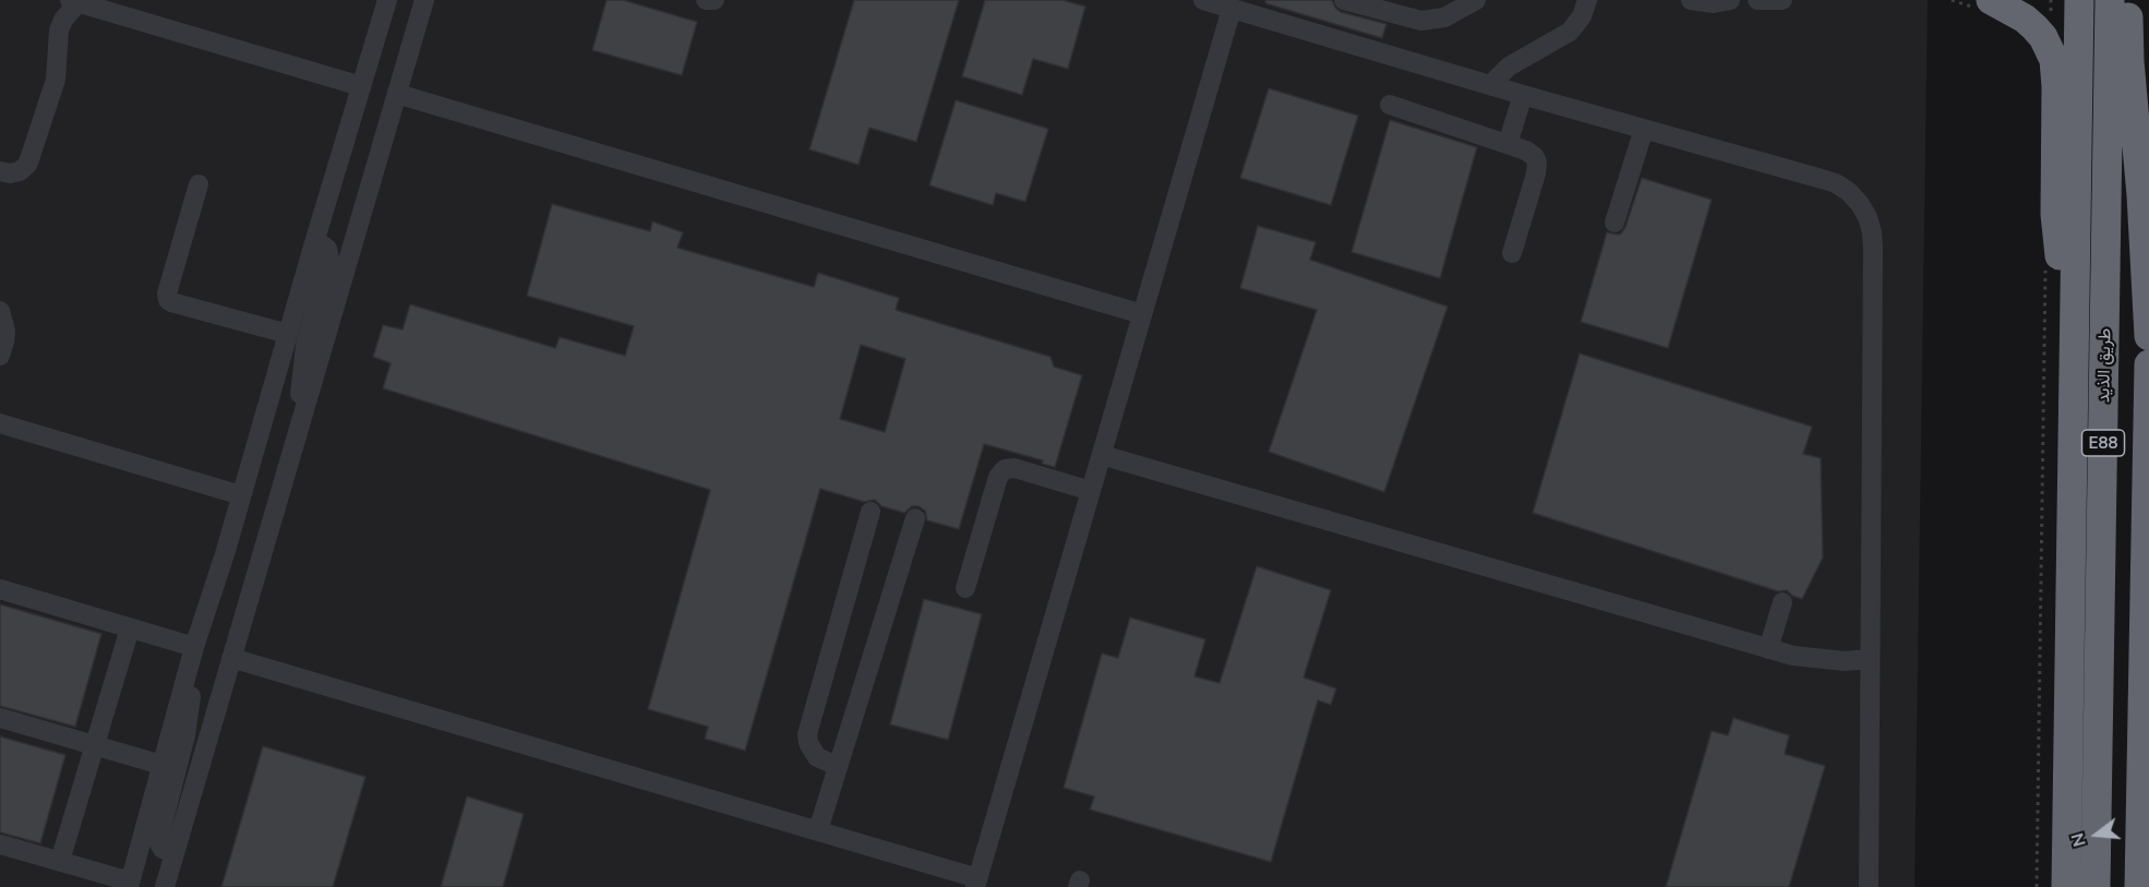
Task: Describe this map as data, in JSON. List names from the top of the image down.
{
  "streets": {
    "highway": ["طريق الذيد", "E88"]
  },
  "north": "left"
}
